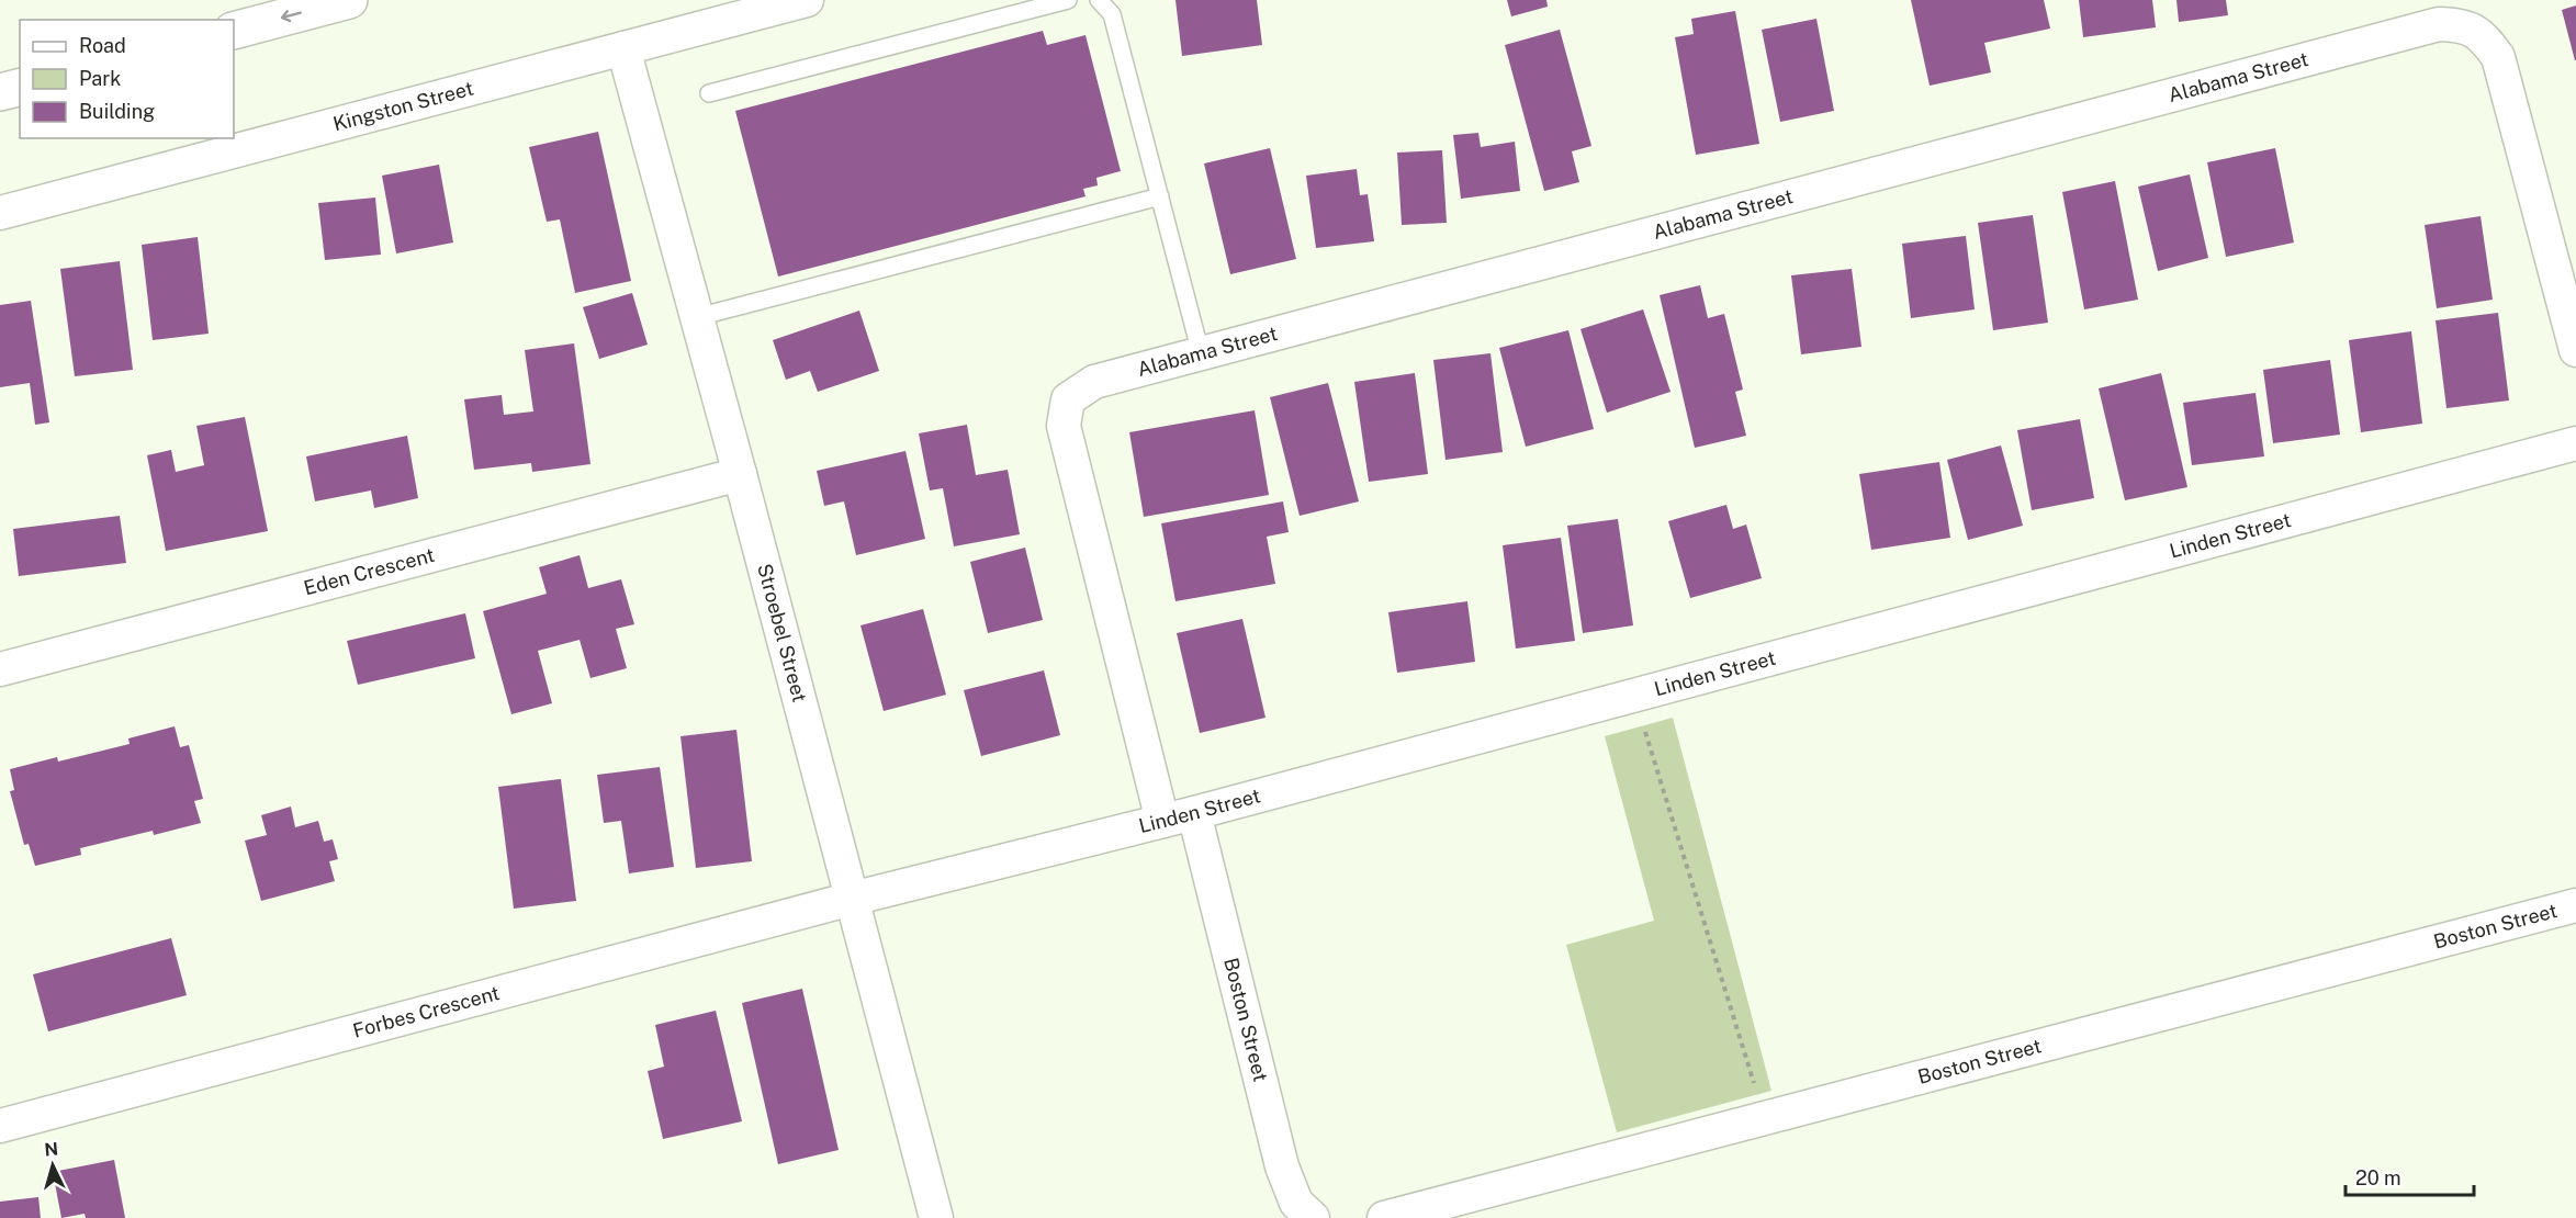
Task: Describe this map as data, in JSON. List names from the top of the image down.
{
  "streets": {
    "street": [
      "Alabama Street",
      "Kingston Street",
      "Linden Street",
      "Eden Crescent",
      "Stroebel Street",
      "Boston Street",
      "Forbes Crescent"
    ]
  },
  "crossings": [
    ["Alabama Street", "Linden Street"],
    ["Kingston Street", "Stroebel Street"],
    ["Linden Street", "Stroebel Street"],
    ["Linden Street", "Boston Street"],
    ["Linden Street", "Forbes Crescent"],
    ["Eden Crescent", "Stroebel Street"],
    ["Stroebel Street", "Forbes Crescent"]
  ],
  "legend": ["Road", "Park", "Building"],
  "scale_bar": "20 m",
  "north": "top"
}
